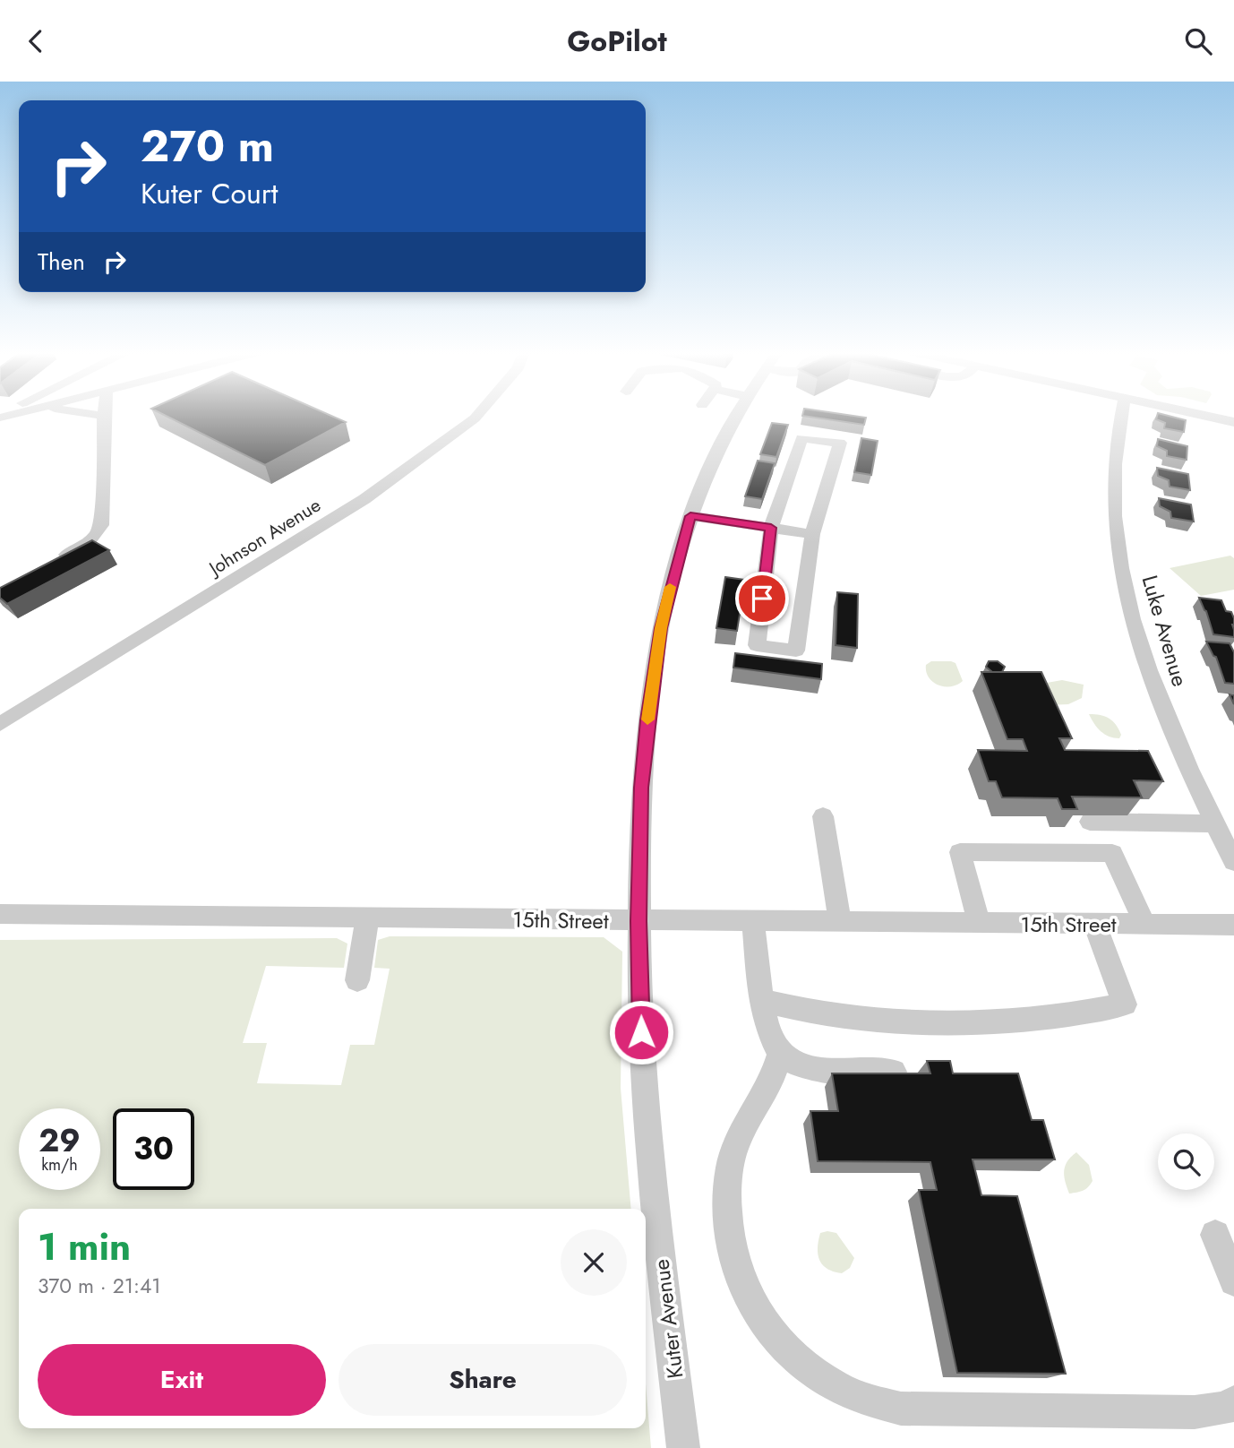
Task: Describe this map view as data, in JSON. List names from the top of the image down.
{
  "streets": {
    "street": [
      "Johnson Avenue",
      "Luke Avenue",
      "15th Street",
      "Kuter Avenue"
    ]
  },
  "crossings": [
    ["15th Street", "Kuter Avenue"]
  ],
  "page": {
    "header": "GoPilot",
    "turn": ["270 m", "Kuter Court"],
    "then": "Then",
    "speed": "29 km/h",
    "limit": "30",
    "heading": ["1 min", "370 m · 21:41"],
    "buttons": ["Exit", "Share"]
  }
}
